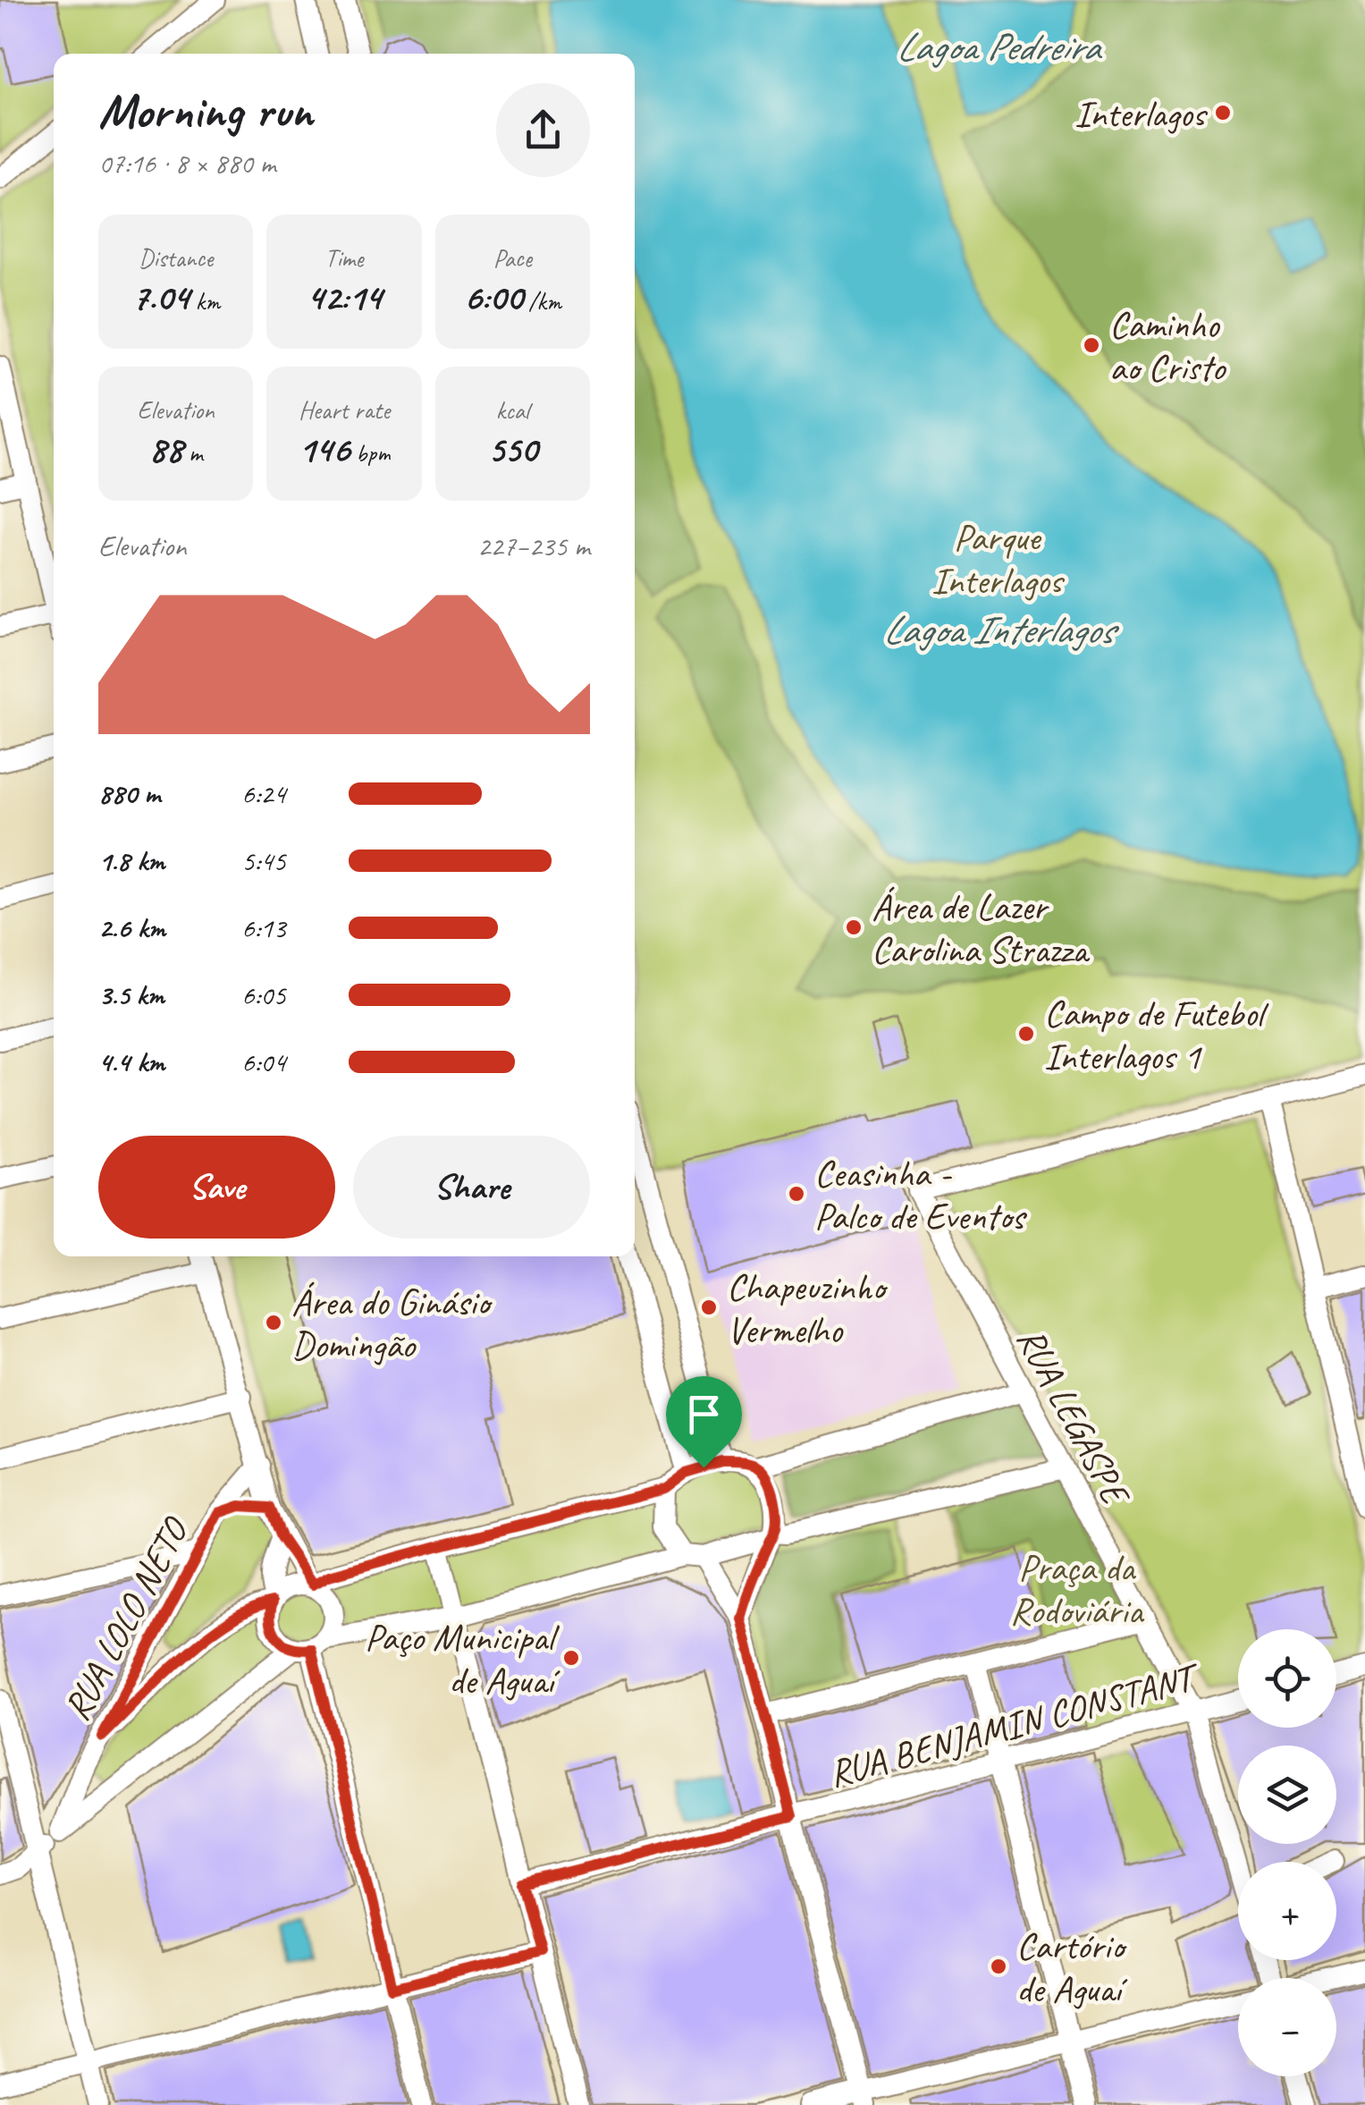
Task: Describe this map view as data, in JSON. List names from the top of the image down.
{
  "streets": {
    "street": ["RUA LEGASPE", "RUA LOLO NETO", "RUA BENJAMIN CONSTANT"]
  },
  "crossings": [
    ["RUA LEGASPE", "RUA BENJAMIN CONSTANT"]
  ],
  "water": ["Lagoa Pedreira", "Lagoa Interlagos"],
  "parks": ["Parque Interlagos", "Praça da Rodoviária"],
  "places": [
    "Interlagos",
    "Caminho ao Cristo",
    "Área de Lazer Carolina Strazza",
    "Campo de Futebol Interlagos 1",
    "Ceasinha - Palco de Eventos",
    "Chapeuzinho Vermelho",
    "Área do Ginásio Domingão",
    "Paço Municipal de Aguaí",
    "Cartório de Aguaí"
  ],
  "page": {
    "heading": ["Morning run", "07:16 · 8 × 880 m"],
    "stats": [
      ["Distance", "7.04 km"],
      ["Time", "42:14"],
      ["Pace", "6:00 /km"],
      ["Elevation", "88 m"],
      ["Heart rate", "146 bpm"],
      ["kcal", "550"]
    ],
    "chart": ["Elevation", "227–235 m"],
    "list": [
      {
        "name": "880 m",
        "note": "6:24"
      },
      {
        "name": "1.8 km",
        "note": "5:45"
      },
      {
        "name": "2.6 km",
        "note": "6:13"
      },
      {
        "name": "3.5 km",
        "note": "6:05"
      },
      {
        "name": "4.4 km",
        "note": "6:04"
      }
    ],
    "buttons": ["Save", "Share"],
    "map_buttons": ["+", "−"]
  }
}
